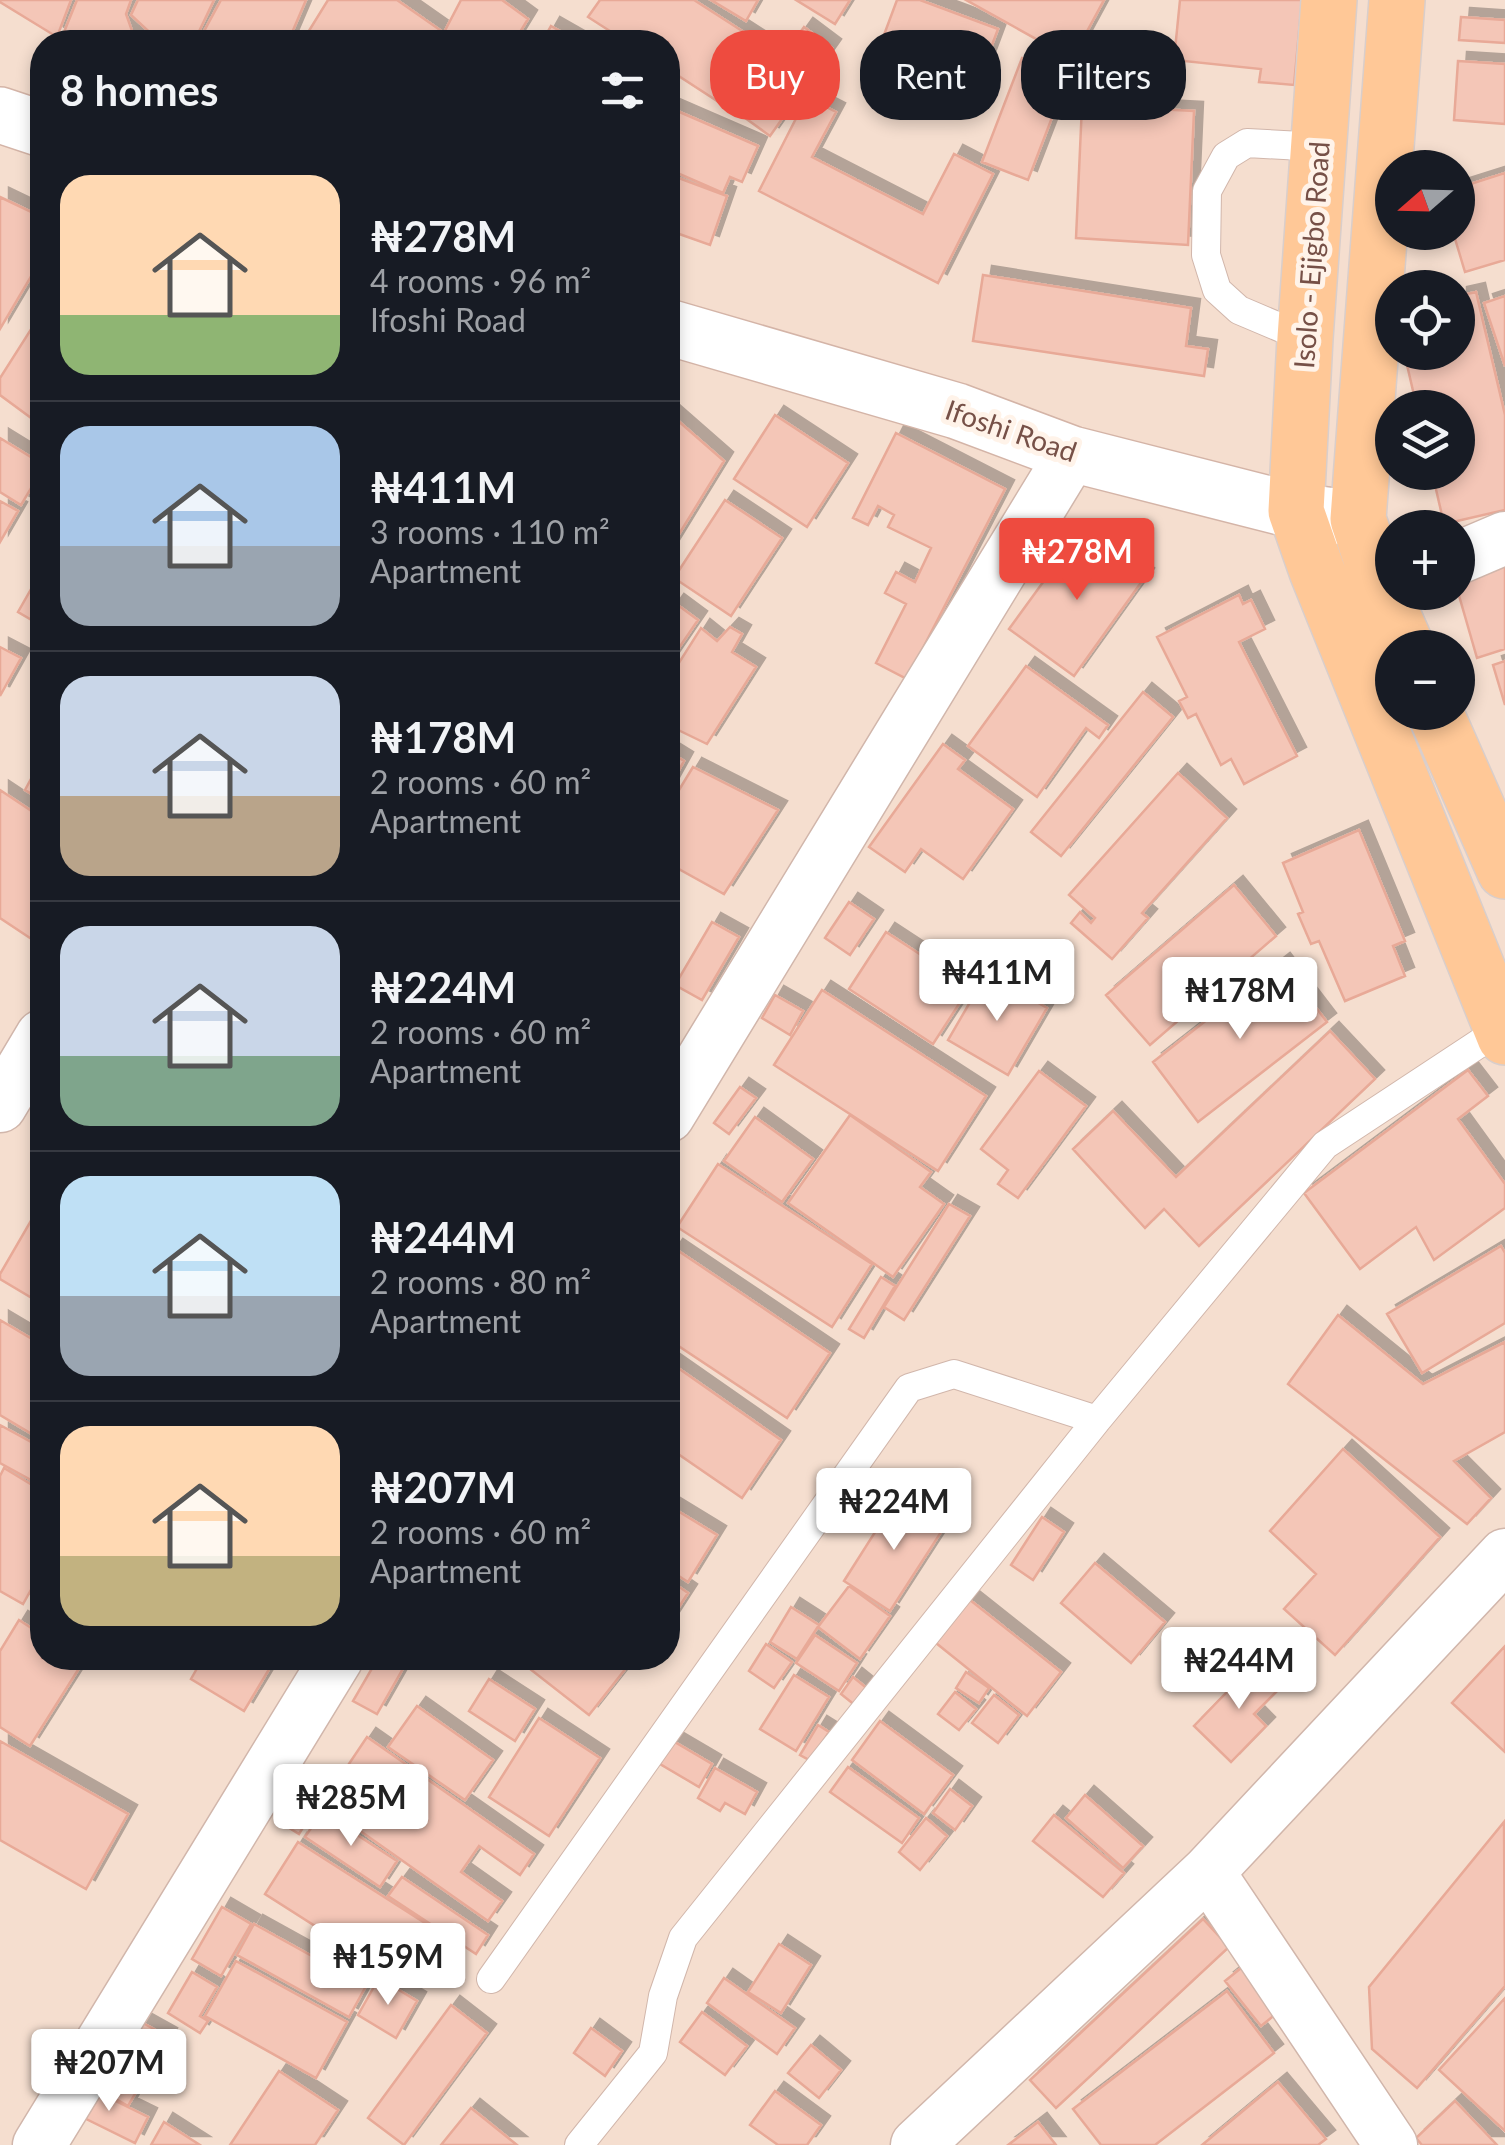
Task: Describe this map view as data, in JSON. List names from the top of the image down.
{
  "streets": {
    "main road": ["Isolo - Ejigbo Road", "Ifoshi Road"]
  },
  "crossings": [
    ["Isolo - Ejigbo Road", "Ifoshi Road"]
  ],
  "north": "left",
  "page": {
    "chip": ["Buy", "Rent", "Filters"],
    "heading": "8 homes",
    "map_buttons": ["+", "−"],
    "list": [
      {
        "name": "₦278M",
        "note": "4 rooms · 96 m² · Ifoshi Road"
      },
      {
        "name": "₦411M",
        "note": "3 rooms · 110 m² · Apartment"
      },
      {
        "name": "₦178M",
        "note": "2 rooms · 60 m² · Apartment"
      },
      {
        "name": "₦224M",
        "note": "2 rooms · 60 m² · Apartment"
      },
      {
        "name": "₦244M",
        "note": "2 rooms · 80 m² · Apartment"
      },
      {
        "name": "₦207M",
        "note": "2 rooms · 60 m² · Apartment"
      }
    ],
    "price": [
      "₦278M",
      "₦411M",
      "₦178M",
      "₦224M",
      "₦244M",
      "₦285M",
      "₦159M",
      "₦207M"
    ]
  }
}
